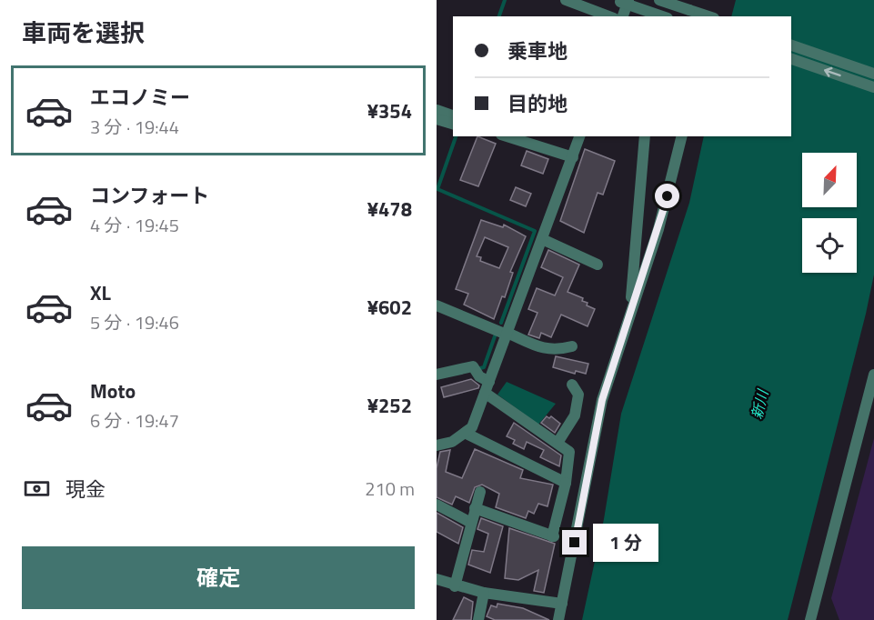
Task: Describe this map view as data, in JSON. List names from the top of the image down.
{
  "water": ["新川"],
  "north": "top right",
  "page": {
    "heading": "車両を選択",
    "banner": ["乗車地", "目的地"],
    "list": [
      {
        "name": "エコノミー",
        "note": "3 分 · 19:44",
        "value": "¥354"
      },
      {
        "name": "コンフォート",
        "note": "4 分 · 19:45",
        "value": "¥478"
      },
      {
        "name": "XL",
        "note": "5 分 · 19:46",
        "value": "¥602"
      },
      {
        "name": "Moto",
        "note": "6 分 · 19:47",
        "value": "¥252"
      }
    ],
    "pay": ["現金", "210 m"],
    "bubble": "1 分",
    "buttons": "確定"
  }
}
